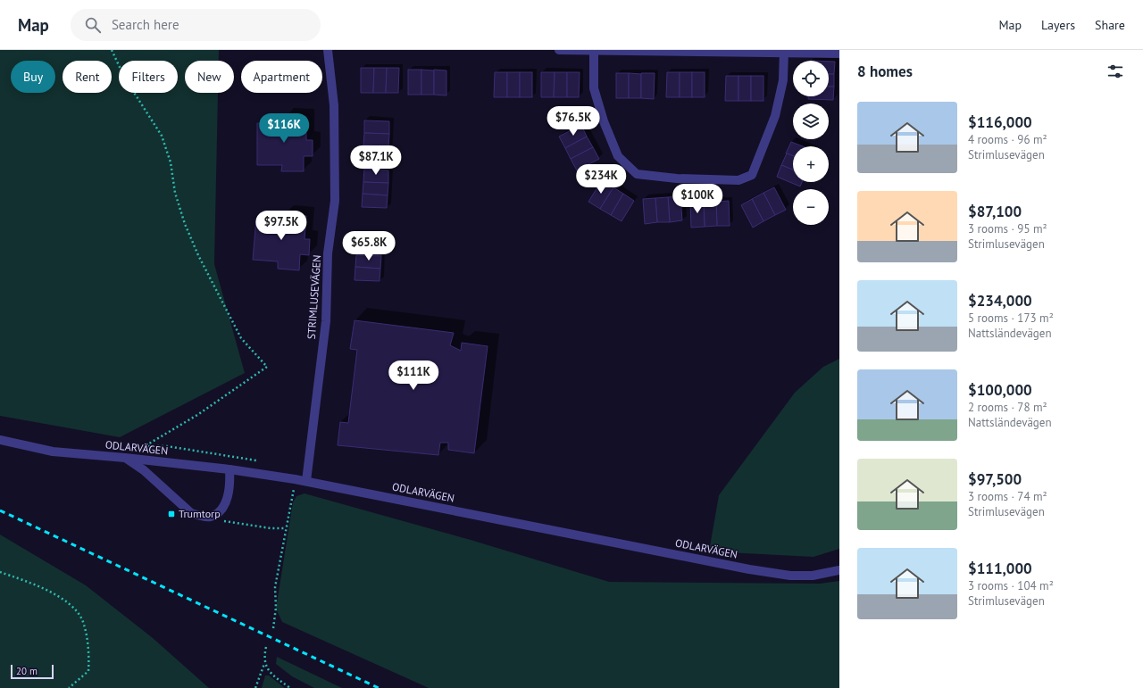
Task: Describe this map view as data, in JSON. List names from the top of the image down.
{
  "streets": {
    "street": ["STRIMLUSEVÄGEN", "ODLARVÄGEN"]
  },
  "crossings": [
    ["STRIMLUSEVÄGEN", "ODLARVÄGEN"]
  ],
  "places": {
    "transit": ["Trumtorp"]
  },
  "scale_bar": "20 m",
  "page": {
    "header": "Map",
    "search": "Search here",
    "nav": ["Map", "Layers", "Share"],
    "heading": "8 homes",
    "map_buttons": ["+", "−"],
    "chip": [
      "Buy",
      "Rent",
      "Filters",
      "New",
      "Apartment"
    ],
    "list": [
      {
        "name": "$116,000",
        "note": "4 rooms · 96 m² · Strimlusevägen"
      },
      {
        "name": "$87,100",
        "note": "3 rooms · 95 m² · Strimlusevägen"
      },
      {
        "name": "$234,000",
        "note": "5 rooms · 173 m² · Nattsländevägen"
      },
      {
        "name": "$100,000",
        "note": "2 rooms · 78 m² · Nattsländevägen"
      },
      {
        "name": "$97,500",
        "note": "3 rooms · 74 m² · Strimlusevägen"
      },
      {
        "name": "$111,000",
        "note": "3 rooms · 104 m² · Strimlusevägen"
      }
    ],
    "price": [
      "$76.5K",
      "$116K",
      "$87.1K",
      "$234K",
      "$100K",
      "$97.5K",
      "$65.8K",
      "$111K"
    ],
    "scale": "20 m"
  }
}
